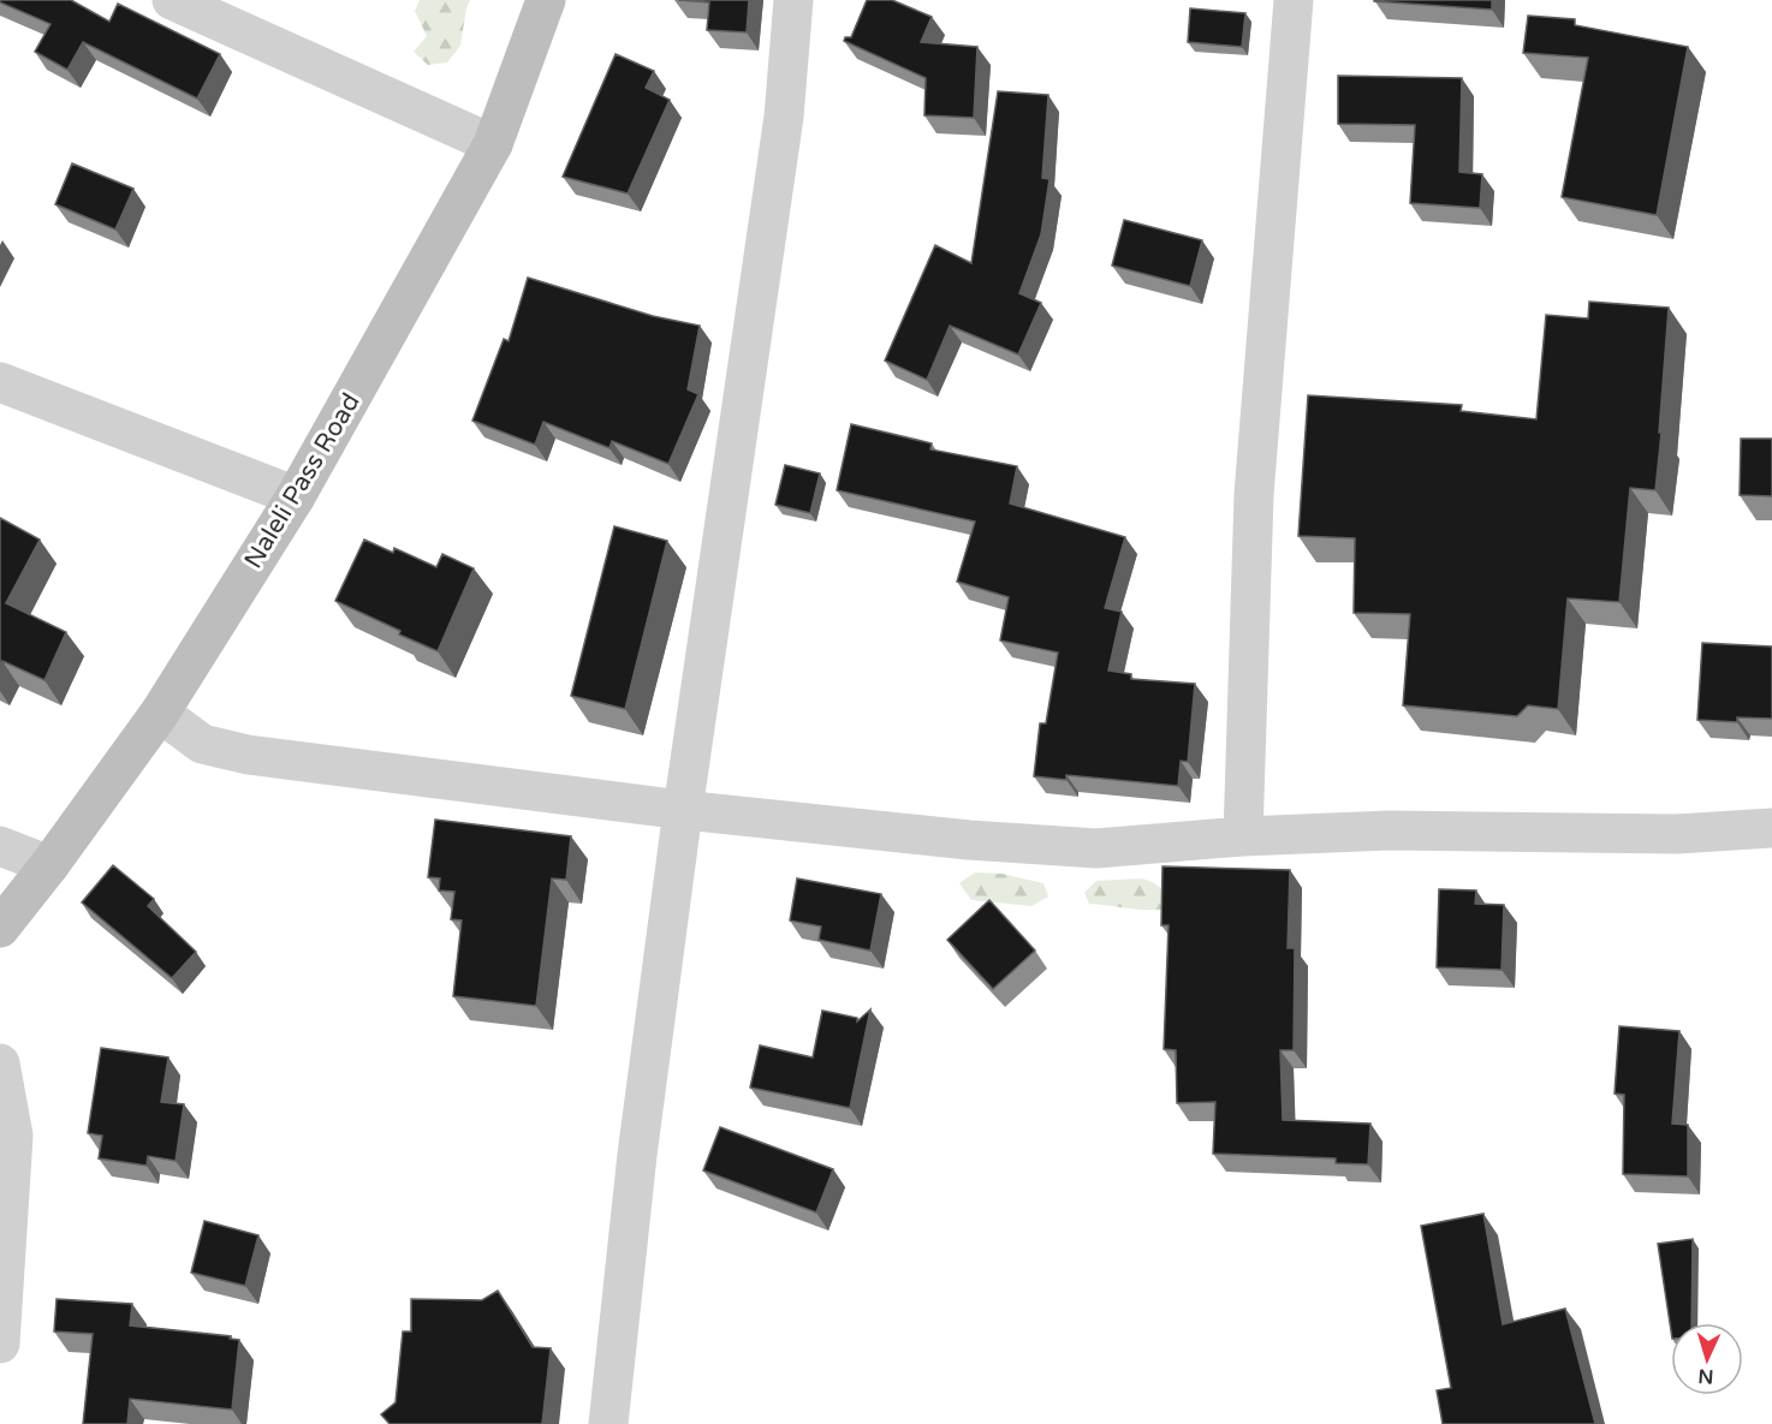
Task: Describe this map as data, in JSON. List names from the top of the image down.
{
  "streets": {
    "main road": ["Naleli Pass Road"]
  },
  "north": "bottom"
}
